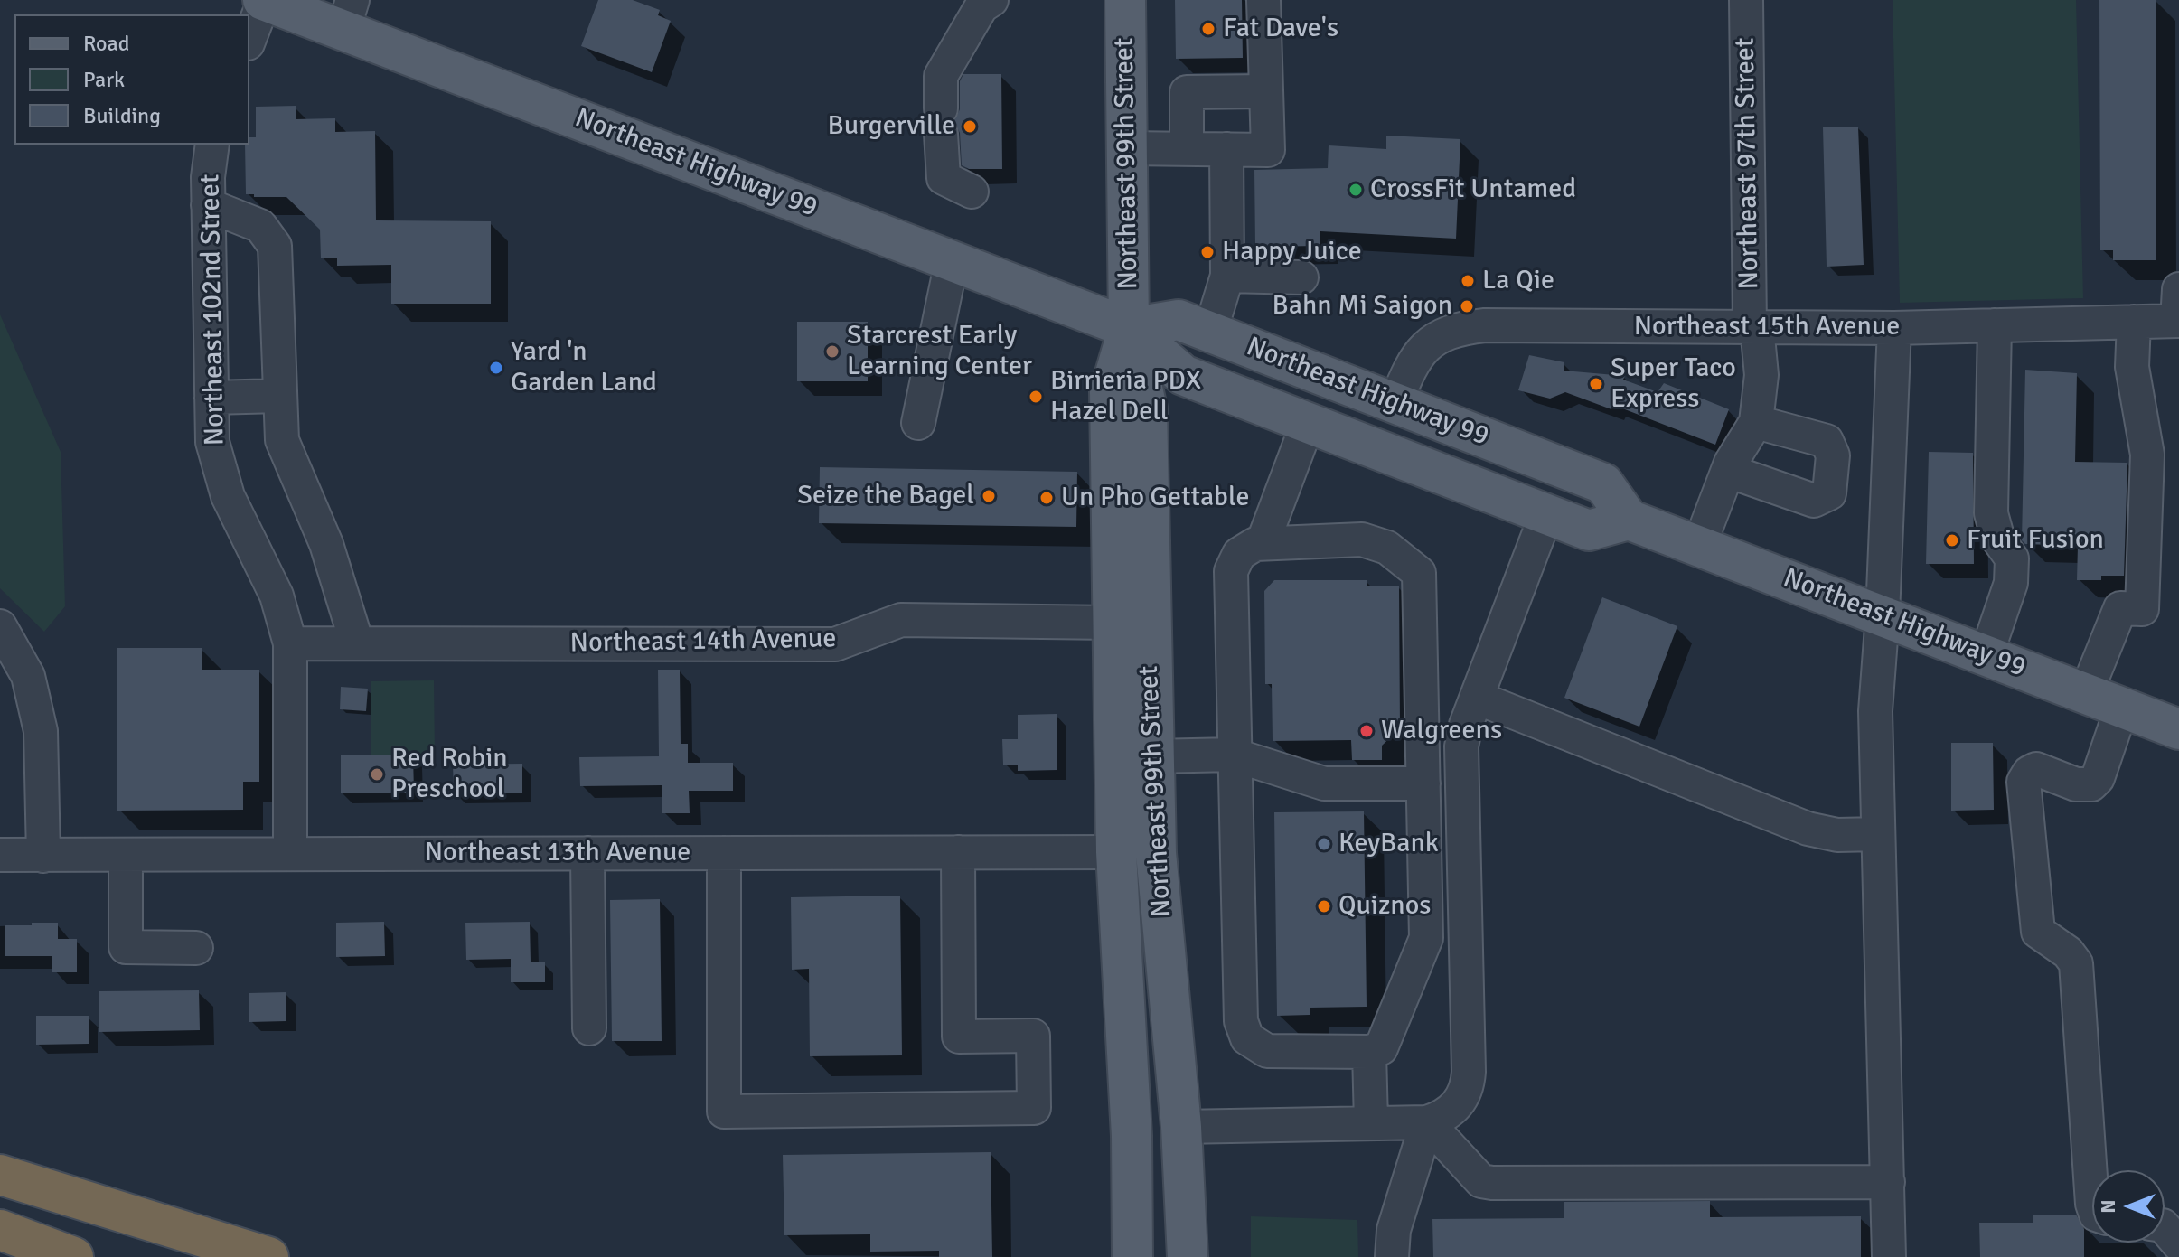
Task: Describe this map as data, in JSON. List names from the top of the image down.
{
  "streets": {
    "main road": ["Northeast Highway 99", "Northeast 99th Street"],
    "street": [
      "Northeast 97th Street",
      "Northeast 102nd Street",
      "Northeast 15th Avenue",
      "Northeast 14th Avenue",
      "Northeast 13th Avenue"
    ]
  },
  "crossings": [
    ["Northeast Highway 99", "Northeast 99th Street"],
    ["Northeast Highway 99", "Northeast 15th Avenue"],
    ["Northeast 99th Street", "Northeast 14th Avenue"],
    ["Northeast 99th Street", "Northeast 13th Avenue"],
    ["Northeast 97th Street", "Northeast 15th Avenue"],
    ["Northeast 102nd Street", "Northeast 14th Avenue"],
    ["Northeast 102nd Street", "Northeast 13th Avenue"]
  ],
  "places": [
    "Fat Dave's",
    "Burgerville",
    "CrossFit Untamed",
    "Happy Juice",
    "La Qie",
    "Bahn Mi Saigon",
    "Starcrest Early Learning Center",
    "Yard 'n Garden Land",
    "Super Taco Express",
    "Birrieria PDX Hazel Dell",
    "Seize the Bagel",
    "Un Pho Gettable",
    "Fruit Fusion",
    "Walgreens",
    "Red Robin Preschool",
    "KeyBank",
    "Quiznos"
  ],
  "legend": ["Road", "Park", "Building"],
  "north": "left"
}
